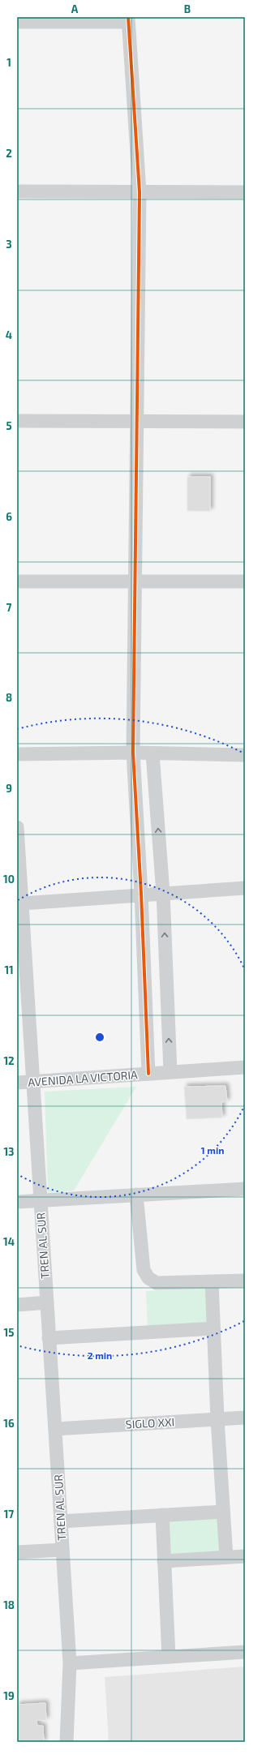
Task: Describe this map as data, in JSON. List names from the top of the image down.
{
  "streets": {
    "street": ["AVENIDA LA VICTORIA", "TREN AL SUR", "SIGLO XXI"]
  },
  "crossings": [
    ["AVENIDA LA VICTORIA", "TREN AL SUR"],
    ["TREN AL SUR", "SIGLO XXI"]
  ],
  "grid": {
    "columns": ["A", "B"],
    "rows": [
      "1",
      "2",
      "3",
      "4",
      "5",
      "6",
      "7",
      "8",
      "9",
      "10",
      "11",
      "12",
      "13",
      "14",
      "15",
      "16",
      "17",
      "18",
      "19"
    ]
  },
  "rings": ["1 min", "2 min"]
}
